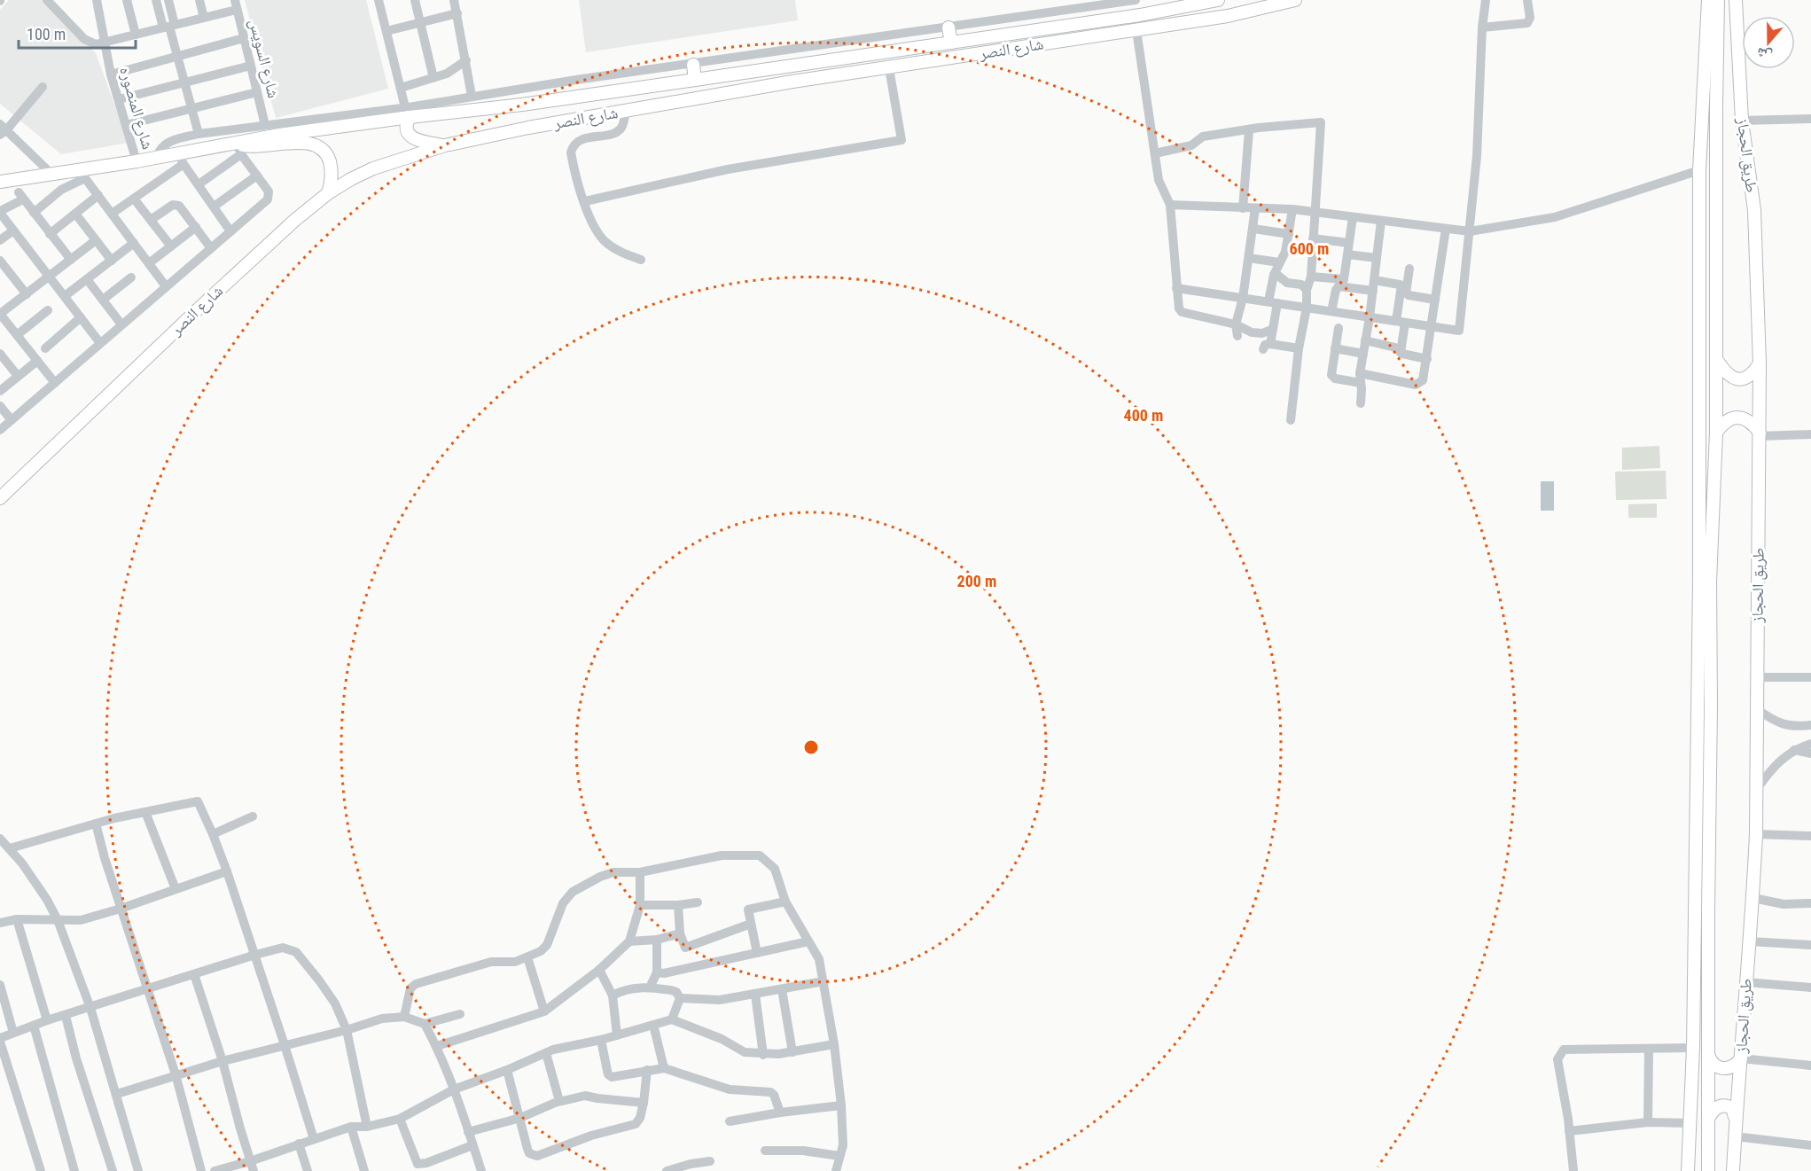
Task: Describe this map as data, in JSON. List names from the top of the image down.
{
  "streets": {
    "main road": ["شارع النصر", "طريق الحجاز"],
    "street": ["شارع السويس", "شارع المنصوره"]
  },
  "crossings": [
    ["شارع النصر", "شارع المنصوره"]
  ],
  "scale_bar": "100 m",
  "north": "bottom",
  "rings": ["600 m", "400 m", "200 m"]
}
